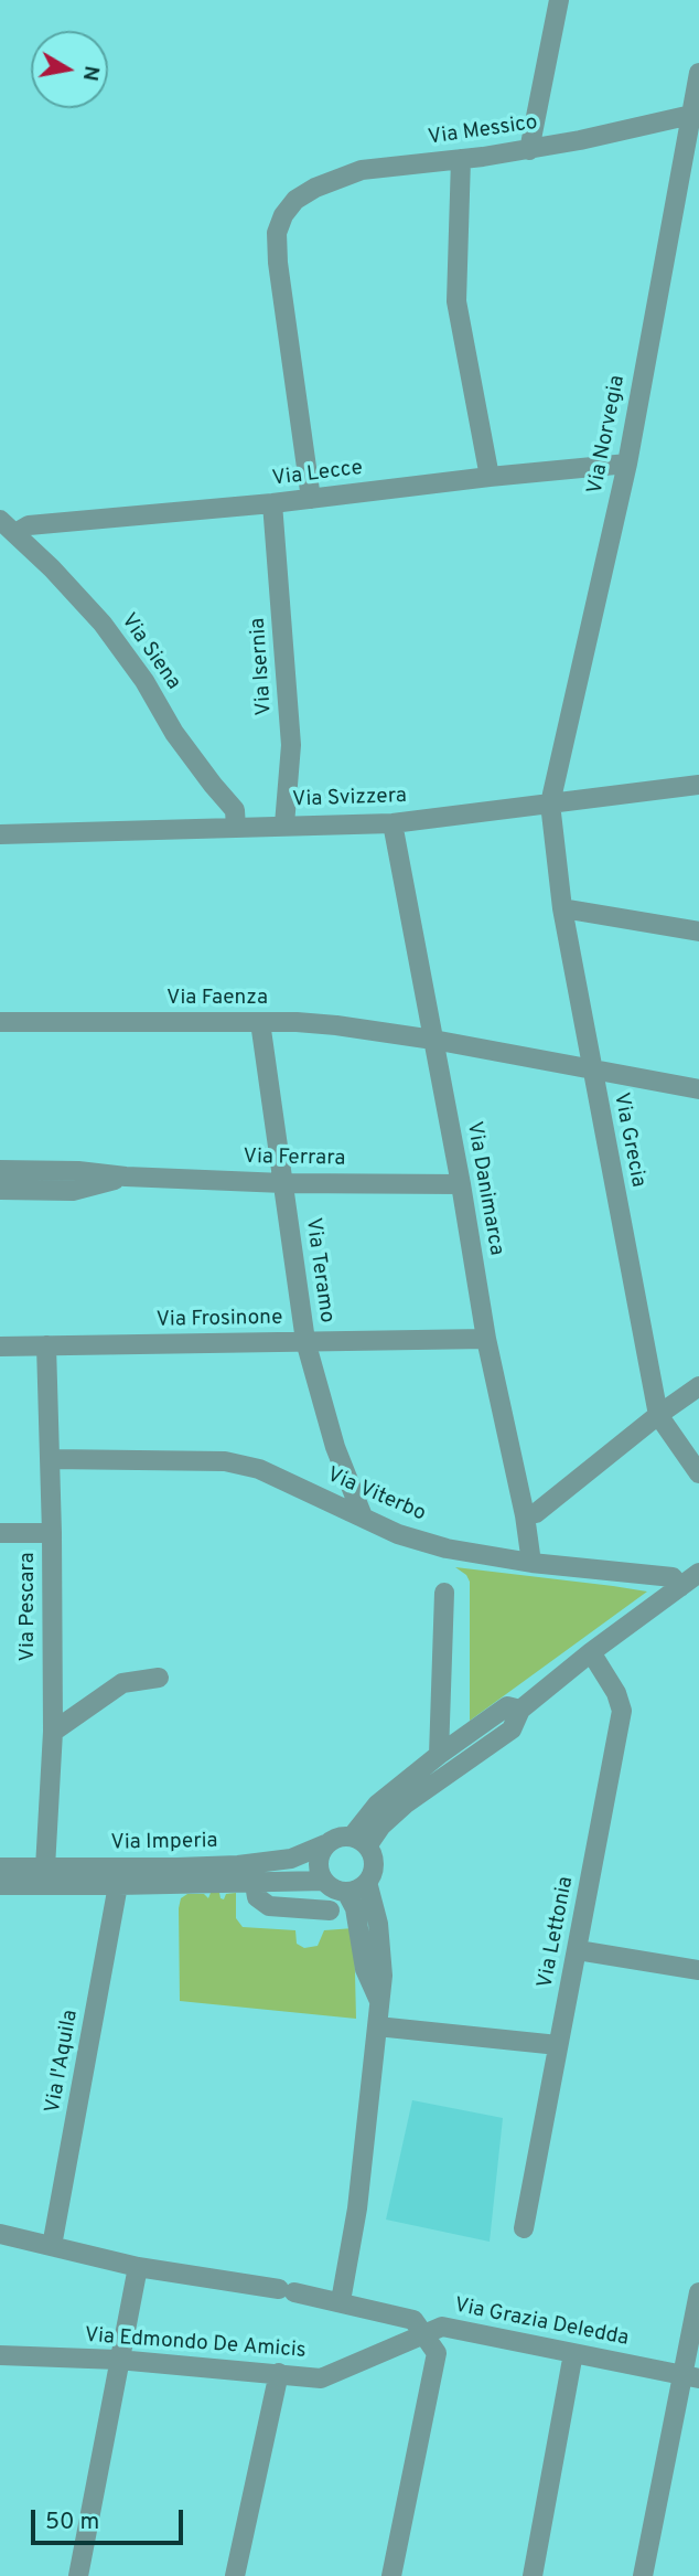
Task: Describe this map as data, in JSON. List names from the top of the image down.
{
  "streets": {
    "street": [
      "Via Messico",
      "Via Norvegia",
      "Via Lecce",
      "Via Siena",
      "Via Isernia",
      "Via Svizzera",
      "Via Faenza",
      "Via Grecia",
      "Via Ferrara",
      "Via Danimarca",
      "Via Teramo",
      "Via Frosinone",
      "Via Viterbo",
      "Via Pescara",
      "Via Imperia",
      "Via Lettonia",
      "Via l'Aquila",
      "Via Grazia Deledda",
      "Via Edmondo De Amicis"
    ]
  },
  "crossings": [
    ["Via Messico", "Via Norvegia"],
    ["Via Messico", "Via Lecce"],
    ["Via Norvegia", "Via Lecce"],
    ["Via Norvegia", "Via Svizzera"],
    ["Via Norvegia", "Via Grecia"],
    ["Via Lecce", "Via Siena"],
    ["Via Lecce", "Via Isernia"],
    ["Via Siena", "Via Svizzera"],
    ["Via Isernia", "Via Svizzera"],
    ["Via Svizzera", "Via Grecia"],
    ["Via Svizzera", "Via Danimarca"],
    ["Via Faenza", "Via Grecia"],
    ["Via Faenza", "Via Danimarca"],
    ["Via Faenza", "Via Teramo"],
    ["Via Ferrara", "Via Danimarca"],
    ["Via Ferrara", "Via Teramo"],
    ["Via Danimarca", "Via Frosinone"],
    ["Via Danimarca", "Via Viterbo"],
    ["Via Teramo", "Via Frosinone"],
    ["Via Teramo", "Via Viterbo"],
    ["Via Frosinone", "Via Pescara"],
    ["Via Viterbo", "Via Pescara"],
    ["Via Pescara", "Via Imperia"],
    ["Via Imperia", "Via l'Aquila"],
    ["Via Grazia Deledda", "Via Edmondo De Amicis"]
  ],
  "scale_bar": "50 m",
  "north": "right"
}
